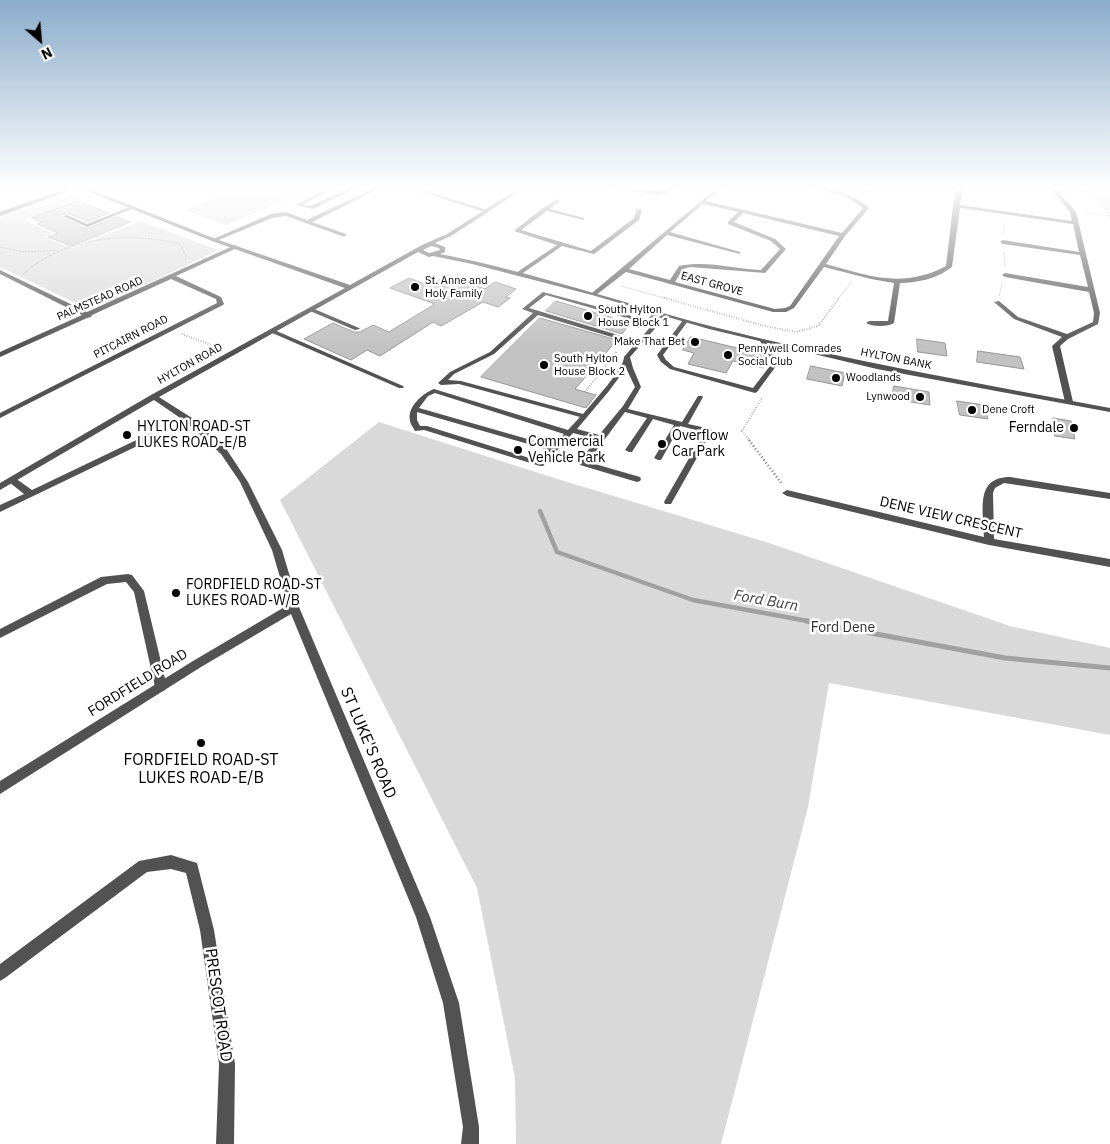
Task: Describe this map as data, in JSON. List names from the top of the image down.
{
  "streets": {
    "street": [
      "EAST GROVE",
      "PALMSTEAD ROAD",
      "PITCAIRN ROAD",
      "HYLTON BANK",
      "HYLTON ROAD",
      "DENE VIEW CRESCENT",
      "FORDFIELD ROAD",
      "ST LUKE'S ROAD",
      "PRESCOT ROAD"
    ]
  },
  "crossings": [
    ["PALMSTEAD ROAD", "PITCAIRN ROAD"],
    ["HYLTON ROAD", "ST LUKE'S ROAD"],
    ["FORDFIELD ROAD", "ST LUKE'S ROAD"]
  ],
  "water": ["Ford Burn"],
  "parks": ["Ford Dene"],
  "places": [
    "St. Anne and Holy Family",
    "South Hylton House Block 1",
    "Make That Bet",
    "Pennywell Comrades Social Club",
    "South Hylton House Block 2",
    "Woodlands",
    "Lynwood",
    "Dene Croft",
    "Ferndale",
    "HYLTON ROAD-ST LUKES ROAD-E/B",
    "Overflow Car Park",
    "Commercial Vehicle Park",
    "FORDFIELD ROAD-ST LUKES ROAD-W/B",
    "FORDFIELD ROAD-ST LUKES ROAD-E/B"
  ],
  "north": "bottom right"
}
